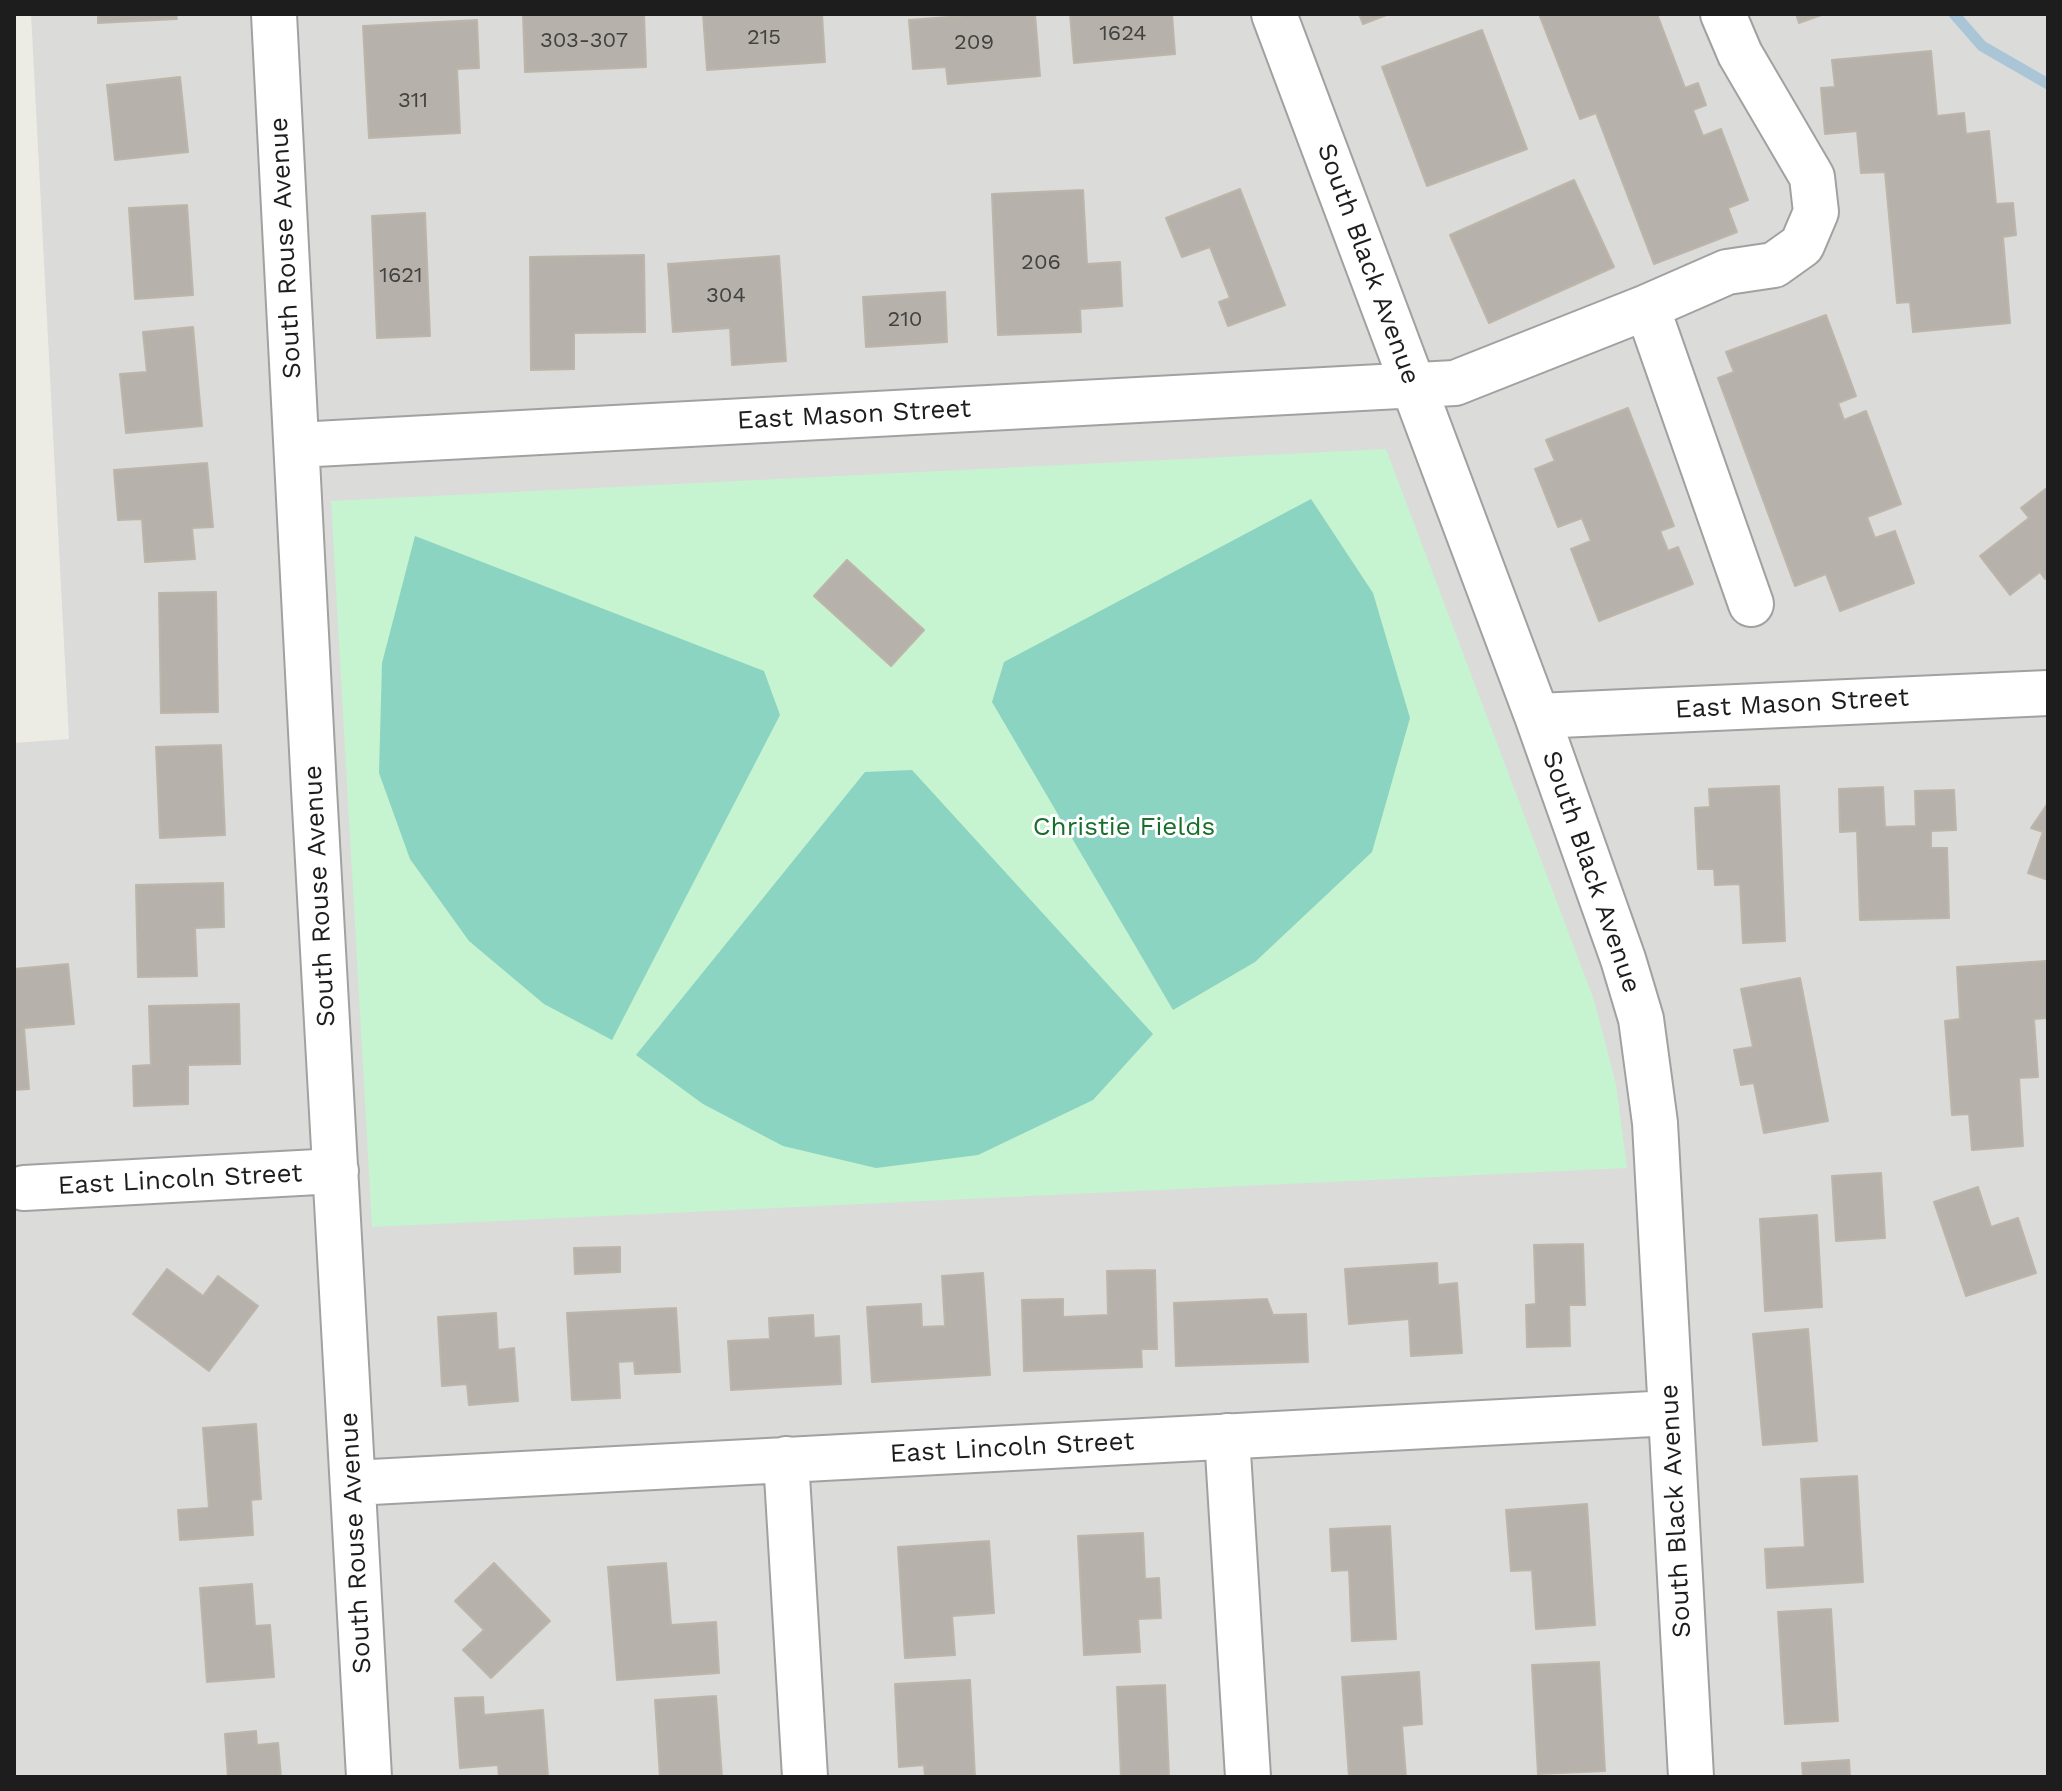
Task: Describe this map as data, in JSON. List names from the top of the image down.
{
  "streets": {
    "street": [
      "South Rouse Avenue",
      "South Black Avenue",
      "East Mason Street",
      "East Lincoln Street"
    ]
  },
  "crossings": [
    ["South Rouse Avenue", "East Mason Street"],
    ["South Rouse Avenue", "East Lincoln Street"],
    ["South Black Avenue", "East Mason Street"],
    ["South Black Avenue", "East Lincoln Street"]
  ],
  "parks": ["Christie Fields"],
  "house_numbers": [
    "1624",
    "215",
    "303-307",
    "209",
    "311",
    "206",
    "1621",
    "304",
    "210"
  ]
}
